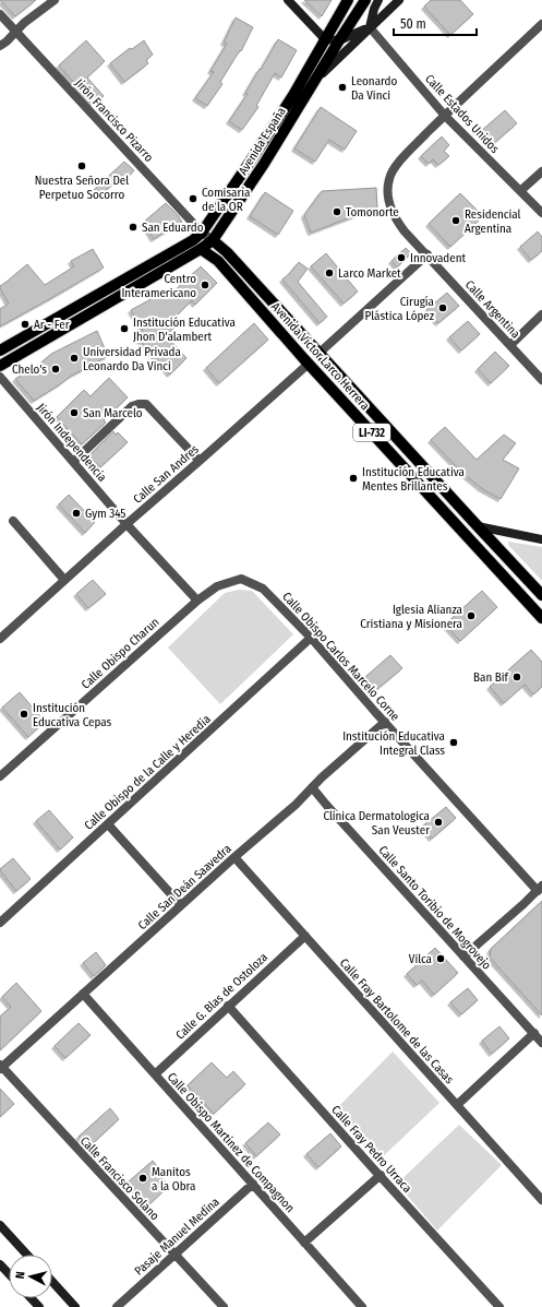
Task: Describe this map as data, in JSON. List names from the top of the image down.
{
  "streets": {
    "main road": ["Avenida España", "Avenida Víctor Larco Herrera", "LI-732"],
    "street": [
      "Calle Estados Unidos",
      "Jirón Francisco Pizarro",
      "Calle Argentina",
      "Jirón Independencia",
      "Calle San Andres",
      "Calle Obispo Charun",
      "Calle Obispo Carlos Marcelo Corne",
      "Calle Obispo de la Calle y Heredia",
      "Calle San Deán Saavedra",
      "Calle Santo Toribio de Mogrovejo",
      "Calle G. Blas de Ostoloza",
      "Calle Fray Bartolome de las Casas",
      "Calle Obispo Martinez de Compagnon",
      "Calle Fray Pedro Urraca",
      "Calle Francisco Solano",
      "Pasaje Manuel Medina"
    ]
  },
  "crossings": [
    ["Calle Estados Unidos", "Calle Argentina"],
    ["Jirón Francisco Pizarro", "Avenida España"],
    ["Jirón Francisco Pizarro", "Avenida Víctor Larco Herrera"],
    ["Avenida España", "Avenida Víctor Larco Herrera"],
    ["Avenida Víctor Larco Herrera", "Calle San Andres"],
    ["Jirón Independencia", "Calle San Andres"],
    ["Calle Obispo Charun", "Calle Obispo Carlos Marcelo Corne"],
    ["Calle Obispo Carlos Marcelo Corne", "Calle Obispo de la Calle y Heredia"],
    ["Calle Obispo Carlos Marcelo Corne", "Calle San Deán Saavedra"],
    ["Calle San Deán Saavedra", "Calle Santo Toribio de Mogrovejo"],
    ["Calle San Deán Saavedra", "Calle Fray Bartolome de las Casas"],
    ["Calle San Deán Saavedra", "Calle Obispo Martinez de Compagnon"],
    ["Calle San Deán Saavedra", "Calle Francisco Solano"],
    ["Calle G. Blas de Ostoloza", "Calle Fray Bartolome de las Casas"],
    ["Calle G. Blas de Ostoloza", "Calle Obispo Martinez de Compagnon"],
    ["Calle G. Blas de Ostoloza", "Calle Fray Pedro Urraca"],
    ["Calle Obispo Martinez de Compagnon", "Pasaje Manuel Medina"],
    ["Calle Francisco Solano", "Pasaje Manuel Medina"]
  ],
  "places": [
    "Leonardo Da Vinci",
    "Nuestra Señora Del Perpetuo Socorro",
    "Comisarìa de la OR",
    "Tomonorte",
    "Residencial Argentina",
    "San Eduardo",
    "Innovadent",
    "Larco Market",
    "Centro Interamericano",
    "Cirugía Plástica López",
    "Ar - Fer",
    "Institución Educativa Jhon D'alambert",
    "Universidad Privada Leonardo Da Vinci",
    "Chelo's",
    "San Marcelo",
    "Institución Educativa Mentes Brillantes",
    "Gym 345",
    "Iglesia Alianza Cristiana y Misionera",
    "Ban Bif",
    "Institución Educativa Cepas",
    "Institución Educativa Integral Class",
    "Clinica Dermatologica San Veuster",
    "Vilca",
    "Manitos a la Obra"
  ],
  "scale_bar": "50 m",
  "north": "left"
}
